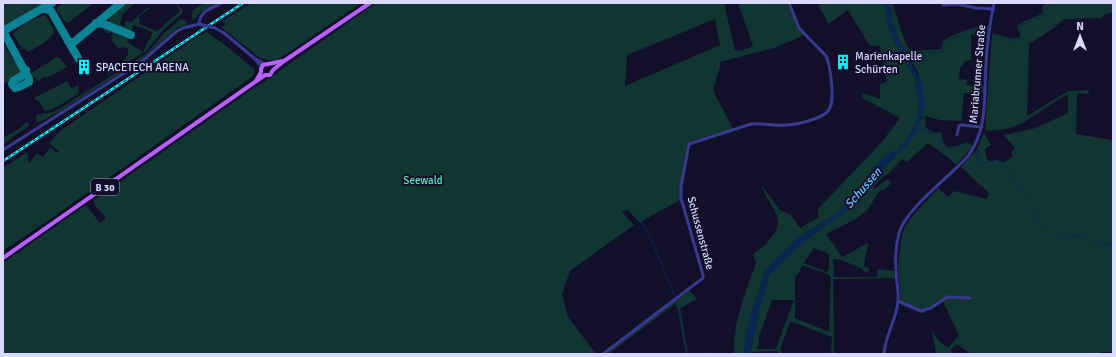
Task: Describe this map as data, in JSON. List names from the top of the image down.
{
  "streets": {
    "main road": ["B 30"],
    "street": ["Mariabrunner Straße", "Schussenstraße"]
  },
  "water": ["Schussen"],
  "parks": ["Seewald"],
  "places": {
    "building": ["Marienkapelle Schürten", "SPACETECH ARENA"]
  },
  "north": "top"
}
